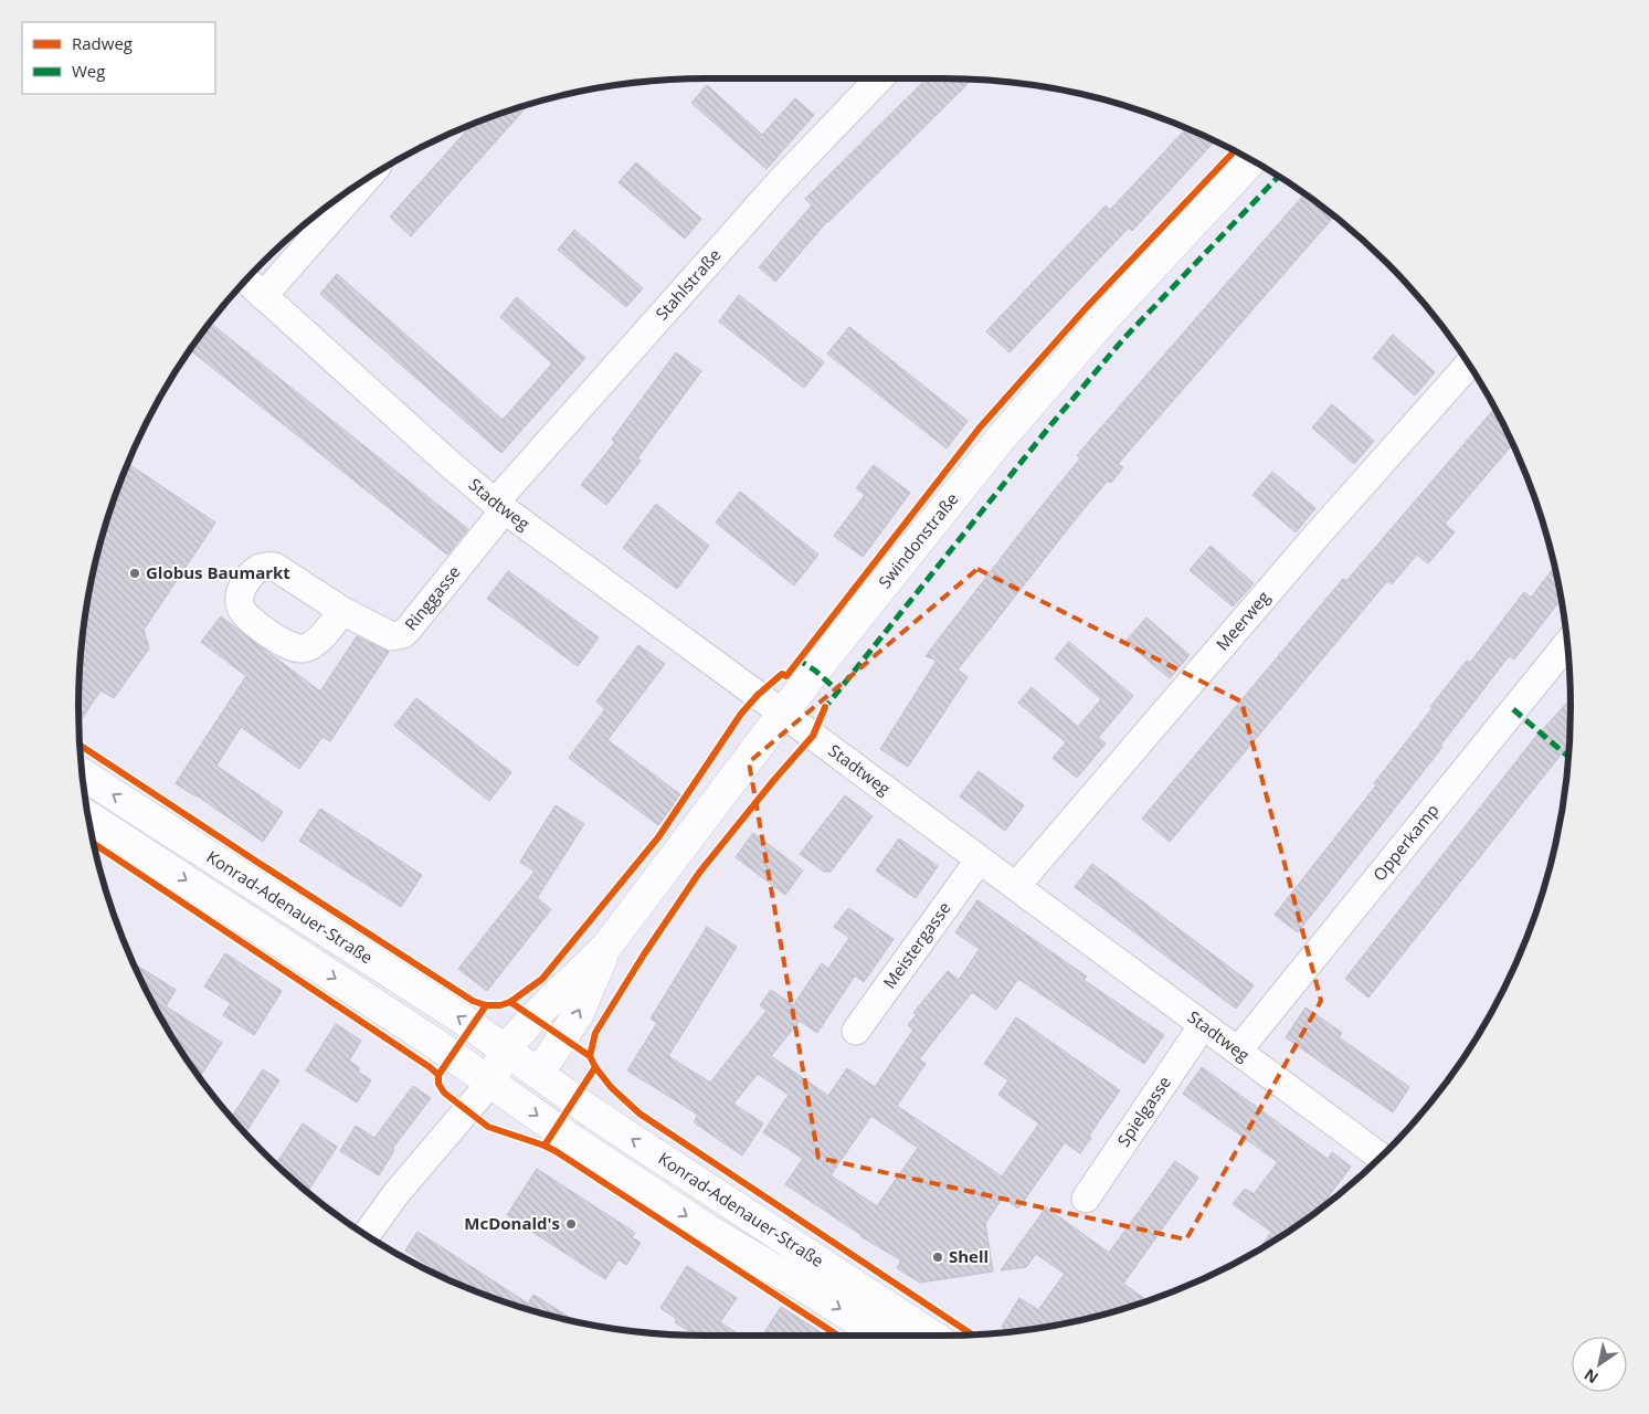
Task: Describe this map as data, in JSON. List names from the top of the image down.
{
  "streets": {
    "street": [
      "Stahlstraße",
      "Stadtweg",
      "Swindonstraße",
      "Ringgasse",
      "Meerweg",
      "Opperkamp",
      "Konrad-Adenauer-Straße",
      "Meistergasse",
      "Spielgasse"
    ]
  },
  "crossings": [
    ["Stahlstraße", "Stadtweg"],
    ["Stahlstraße", "Ringgasse"],
    ["Stadtweg", "Swindonstraße"],
    ["Stadtweg", "Ringgasse"],
    ["Stadtweg", "Meerweg"],
    ["Stadtweg", "Opperkamp"],
    ["Stadtweg", "Meistergasse"],
    ["Stadtweg", "Spielgasse"],
    ["Swindonstraße", "Konrad-Adenauer-Straße"]
  ],
  "places": ["Globus Baumarkt", "McDonald's", "Shell"],
  "legend": ["Radweg", "Weg"],
  "north": "bottom left"
}
